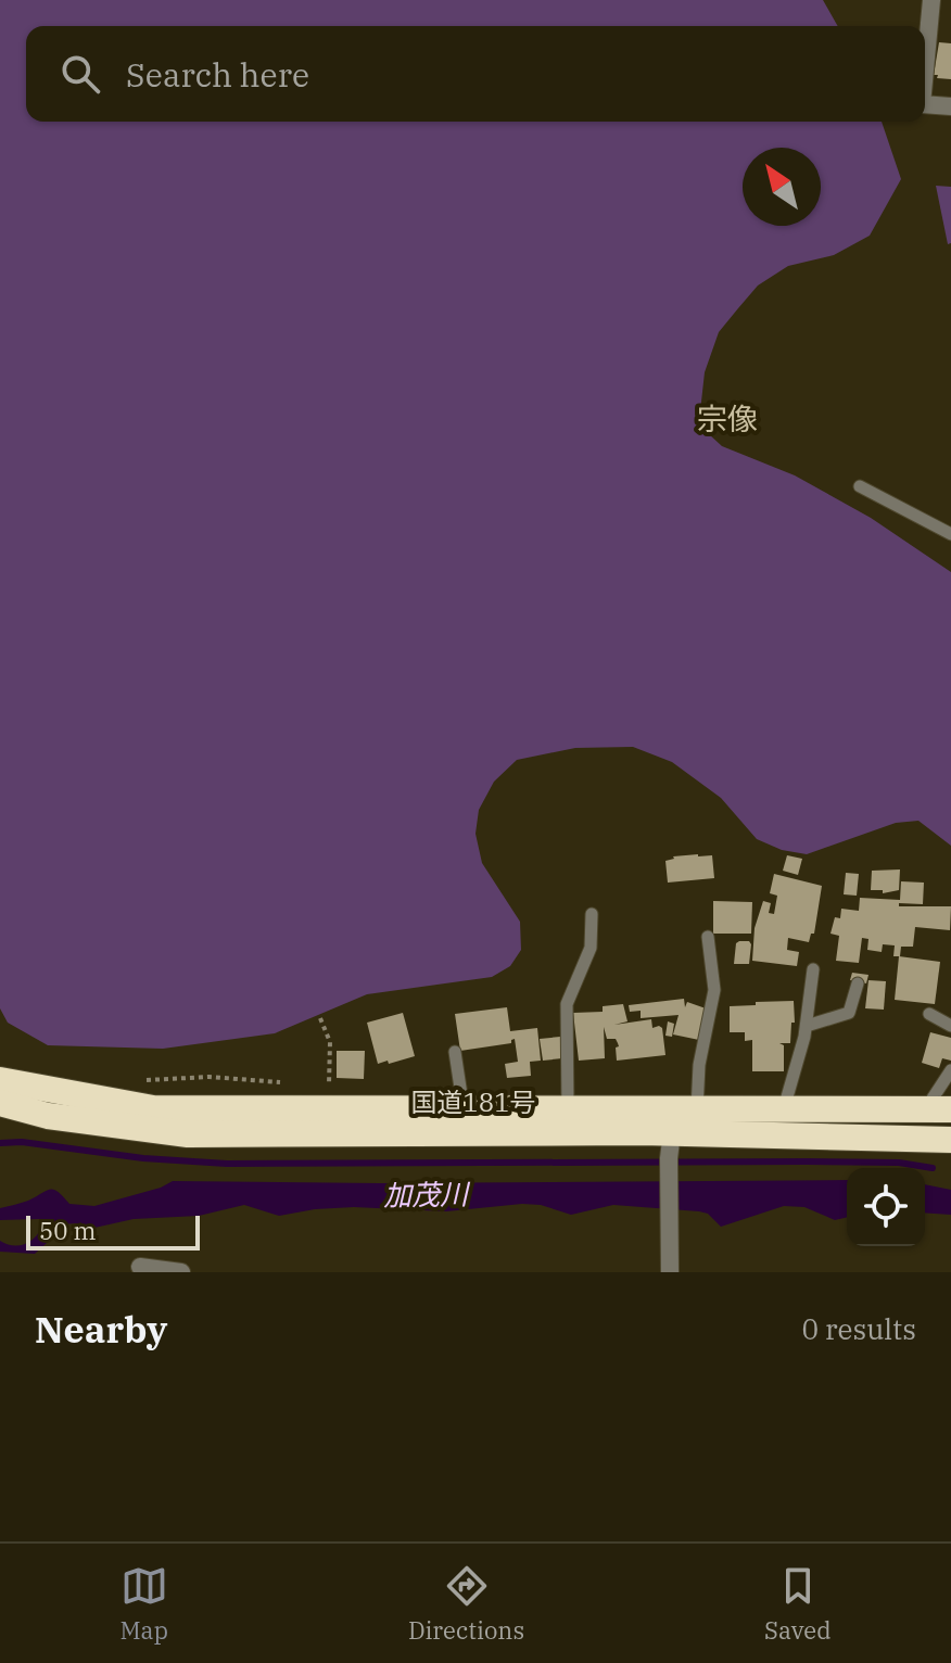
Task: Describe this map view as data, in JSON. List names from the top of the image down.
{
  "streets": {
    "highway": ["国道181号"]
  },
  "districts": ["宗像"],
  "water": ["加茂川"],
  "scale_bar": "50 m",
  "north": "top left",
  "page": {
    "search": "Search here",
    "scale": "50 m",
    "heading": ["Nearby", "0 results"],
    "nav": ["Map", "Directions", "Saved"]
  }
}
